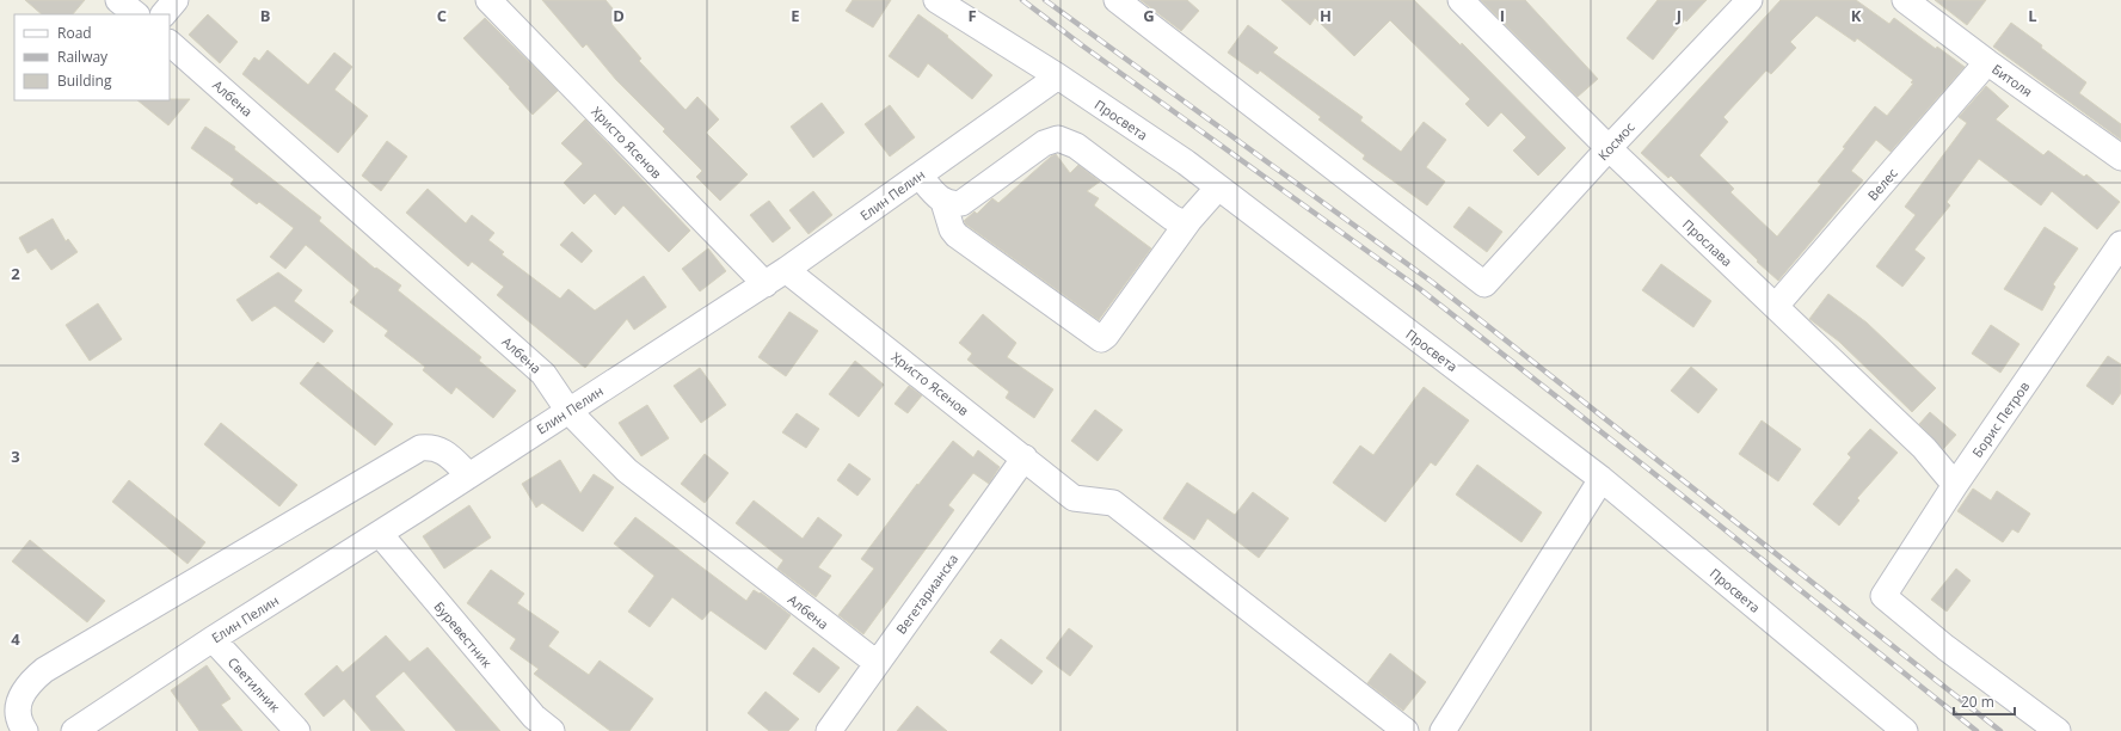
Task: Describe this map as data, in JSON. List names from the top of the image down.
{
  "streets": {
    "street": [
      "Битоля",
      "Албена",
      "Просвета",
      "Космос",
      "Христо Ясенов",
      "Велес",
      "Елин Пелин",
      "Прослава",
      "Борис Петров",
      "Вегетарианска",
      "Буревестник",
      "Светилник"
    ]
  },
  "crossings": [
    ["Битоля", "Велес"],
    ["Албена", "Елин Пелин"],
    ["Албена", "Вегетарианска"],
    ["Просвета", "Елин Пелин"],
    ["Космос", "Прослава"],
    ["Христо Ясенов", "Елин Пелин"],
    ["Христо Ясенов", "Вегетарианска"],
    ["Велес", "Прослава"],
    ["Елин Пелин", "Буревестник"],
    ["Елин Пелин", "Светилник"],
    ["Прослава", "Борис Петров"]
  ],
  "legend": ["Road", "Railway", "Building"],
  "scale_bar": "20 m",
  "grid": {
    "columns": [
      "B",
      "C",
      "D",
      "E",
      "F",
      "G",
      "H",
      "I",
      "J",
      "K",
      "L"
    ],
    "rows": ["2", "3", "4"]
  }
}
